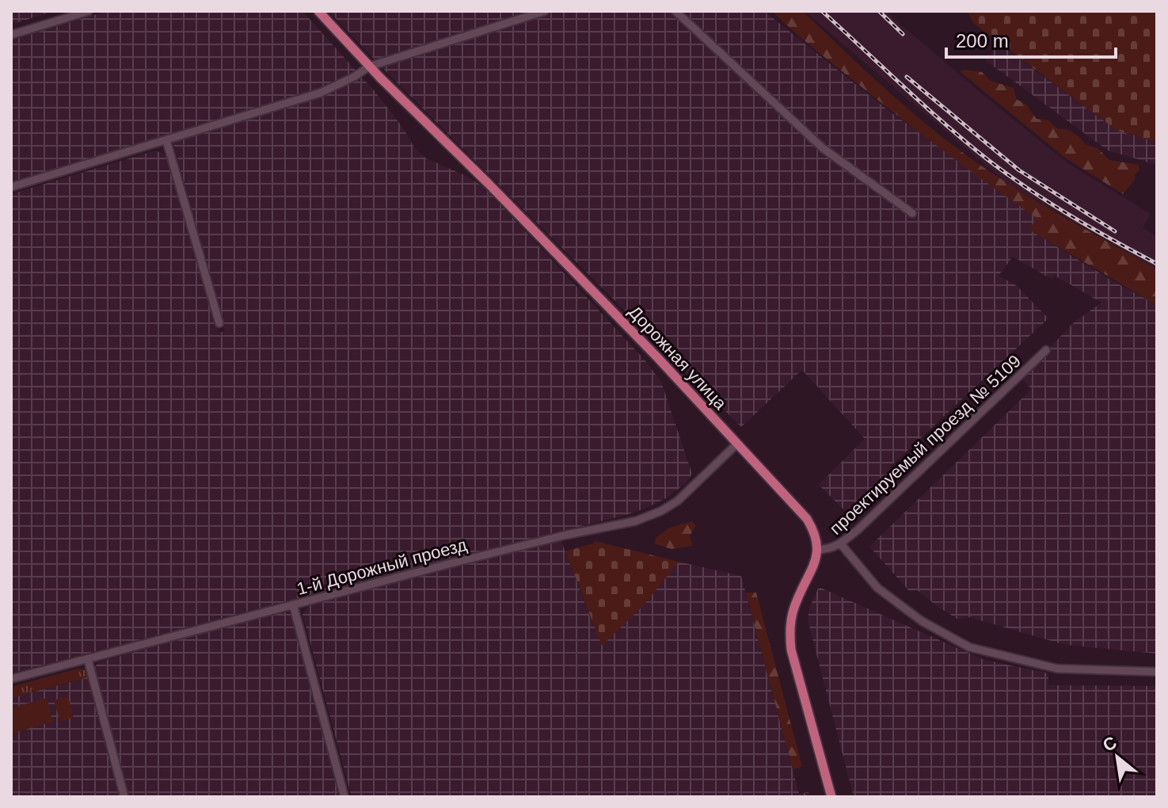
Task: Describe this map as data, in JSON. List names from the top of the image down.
{
  "streets": {
    "main road": ["Дорожная улица"],
    "street": ["проектируемый проезд № 5109", "1-й Дорожный проезд"]
  },
  "crossings": [
    ["Дорожная улица", "проектируемый проезд № 5109"],
    ["Дорожная улица", "1-й Дорожный проезд"]
  ],
  "scale_bar": "200 m",
  "north": "top left"
}
